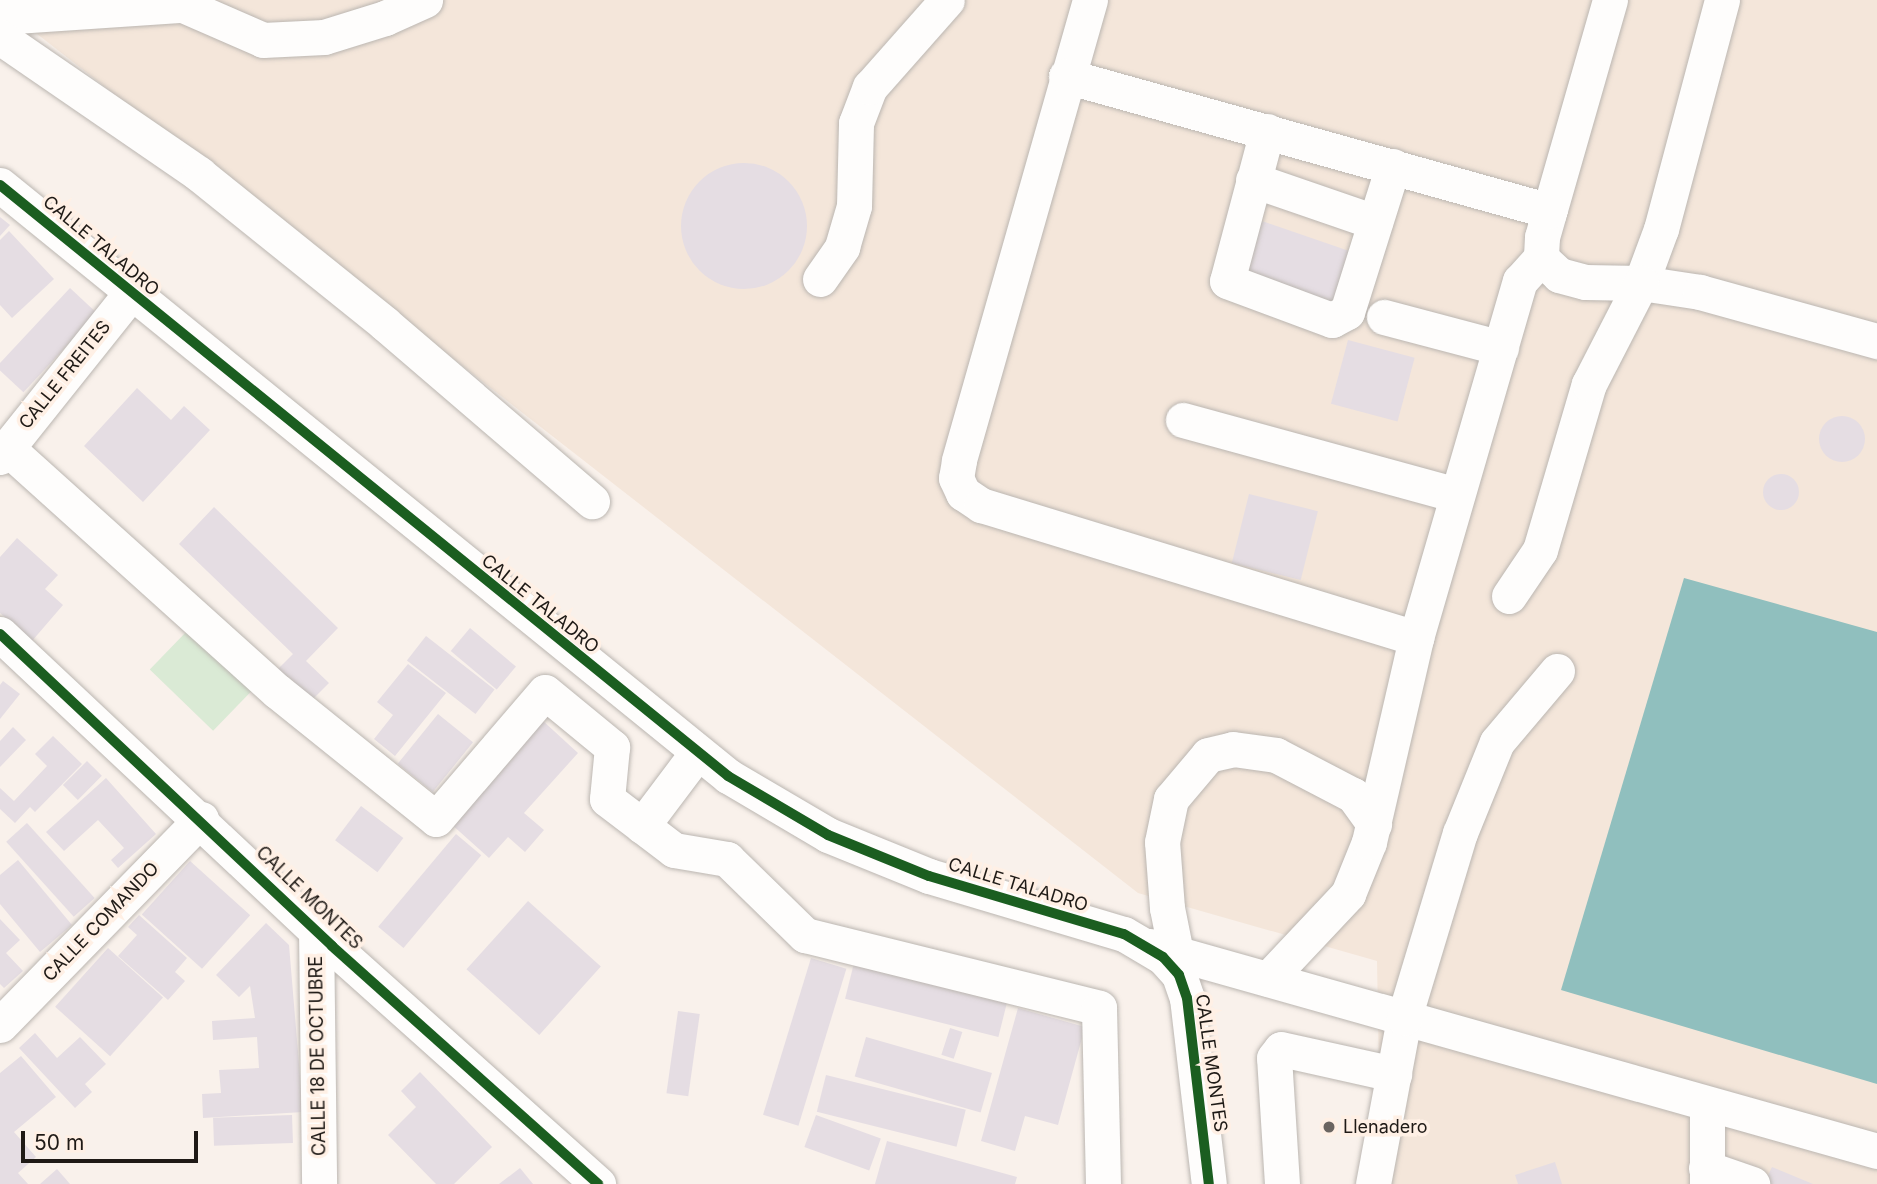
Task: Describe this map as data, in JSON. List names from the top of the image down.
{
  "streets": {
    "street": [
      "CALLE TALADRO",
      "CALLE FREITES",
      "CALLE MONTES",
      "CALLE COMANDO",
      "CALLE 18 DE OCTUBRE"
    ]
  },
  "crossings": [
    ["CALLE TALADRO", "CALLE FREITES"],
    ["CALLE TALADRO", "CALLE MONTES"],
    ["CALLE MONTES", "CALLE COMANDO"],
    ["CALLE MONTES", "CALLE 18 DE OCTUBRE"]
  ],
  "places": ["Llenadero"],
  "scale_bar": "50 m"
}
